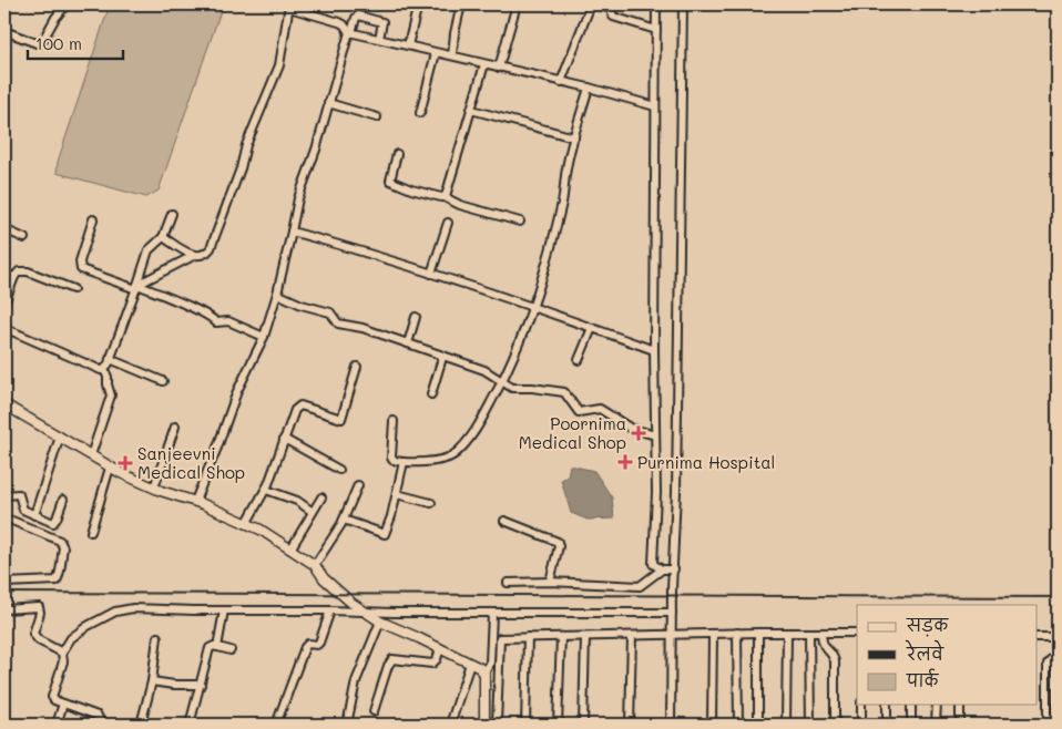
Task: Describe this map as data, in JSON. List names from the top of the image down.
{
  "places": {
    "health": ["Poornima Medical Shop", "Purnima Hospital", "Sanjeevni Medical Shop"]
  },
  "legend": ["सड़क", "रेलवे", "पार्क"],
  "scale_bar": "100 m"
}
